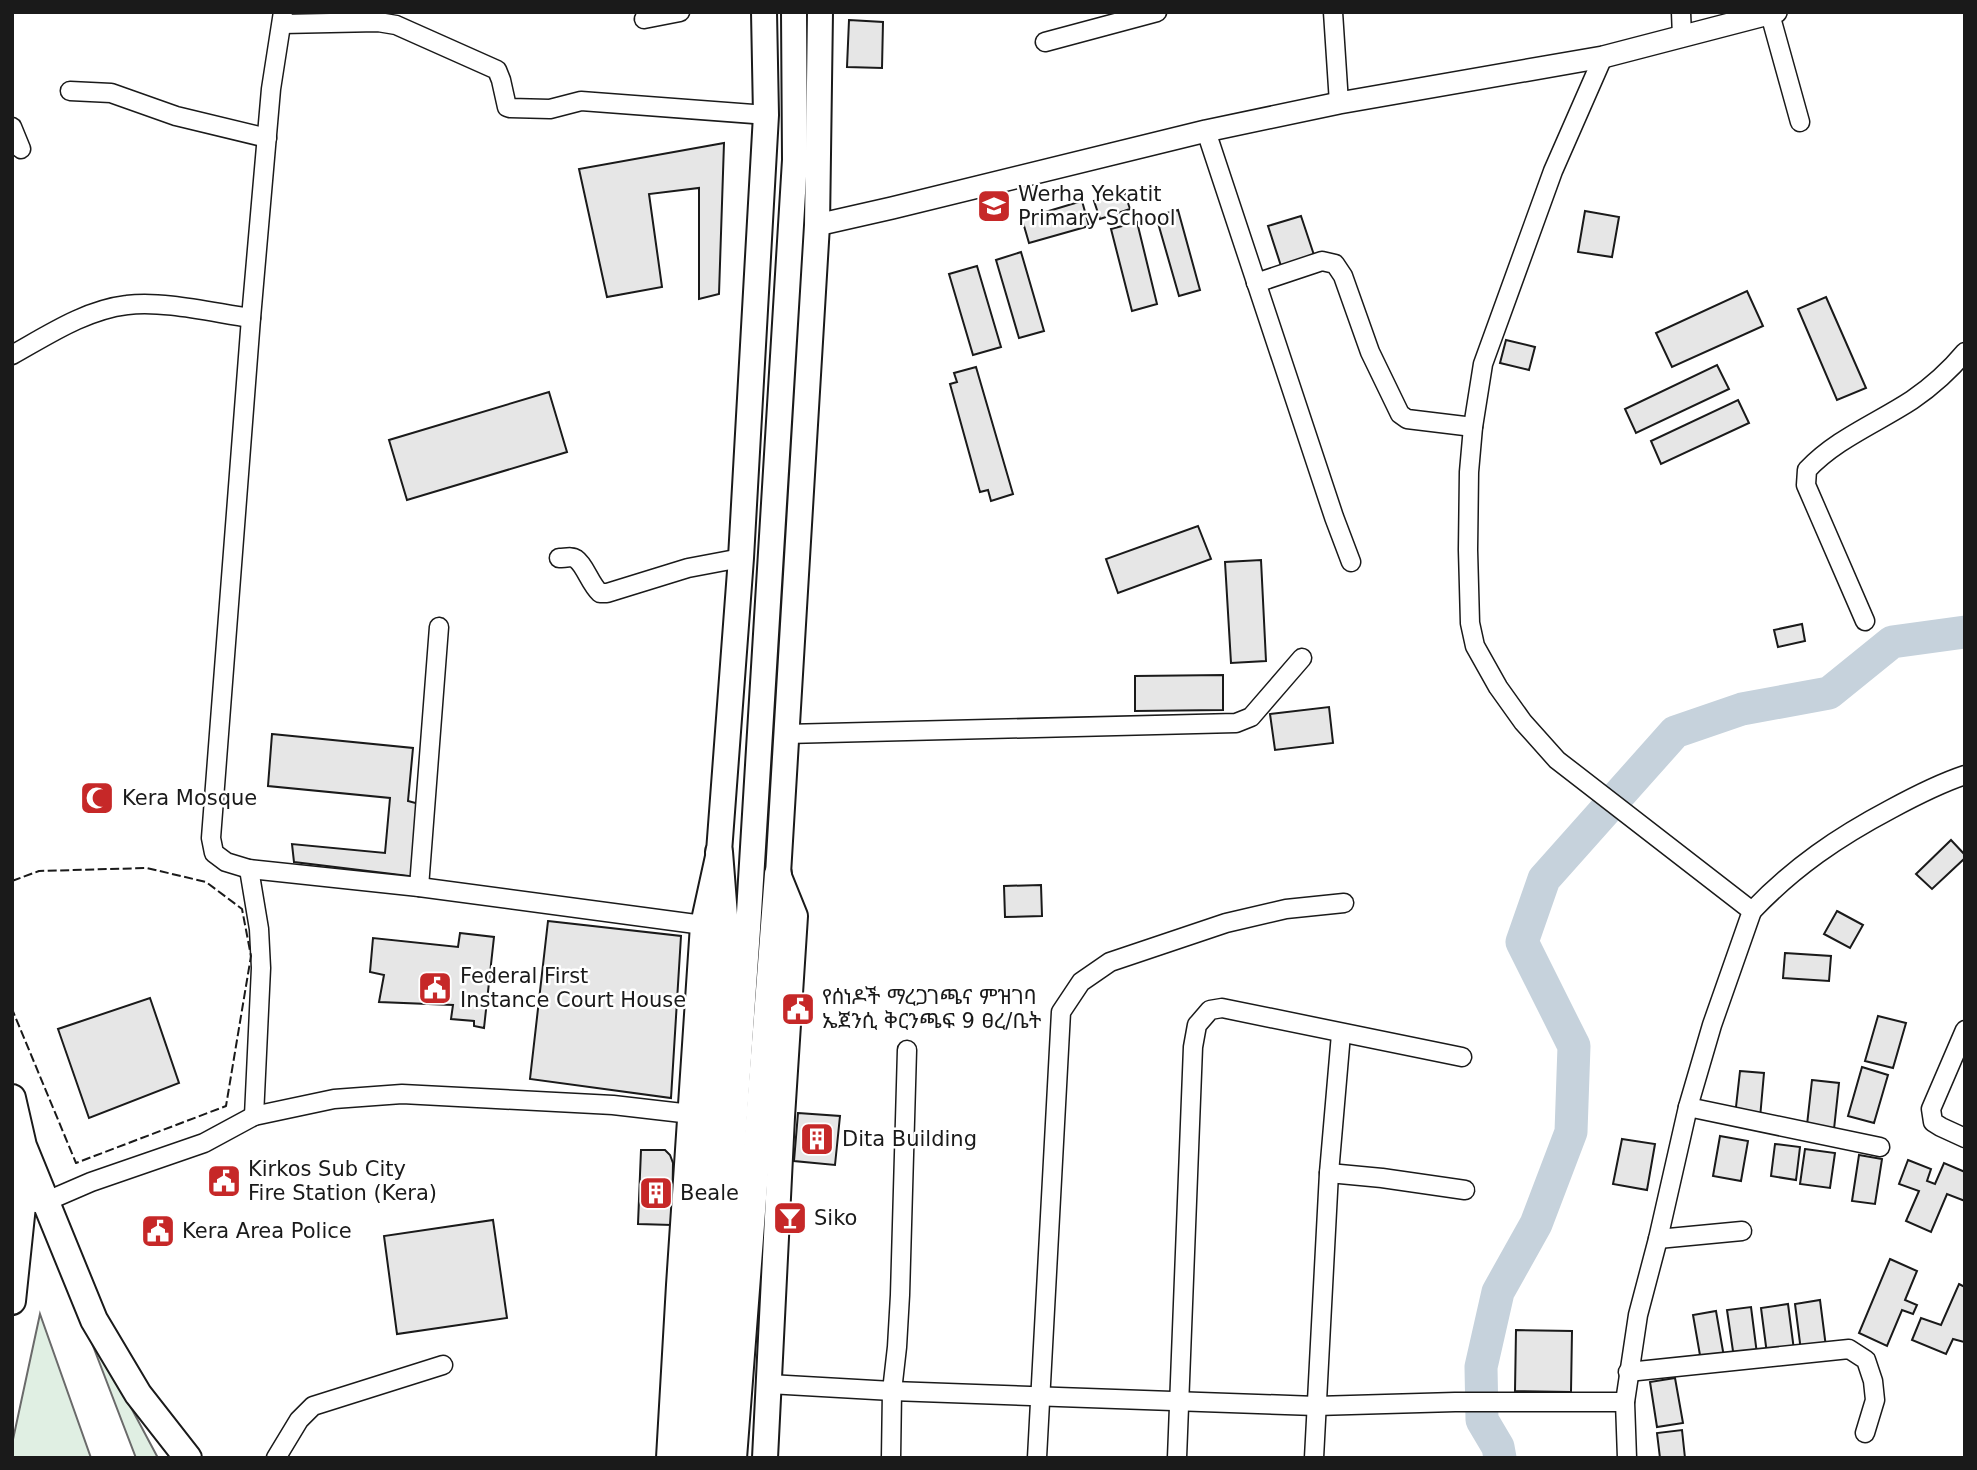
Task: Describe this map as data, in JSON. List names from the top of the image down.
{
  "places": {
    "school or university": ["Werha Yekatit Primary School"],
    "mosque": ["Kera Mosque"],
    "public building": [
      "Federal First Instance Court House",
      "የሰነዶች ማረጋገጫና ምዝገባ ኤጀንሲ ቅርንጫፍ 9 ፀረ/ቤት",
      "Kirkos Sub City Fire Station (Kera)",
      "Kera Area Police"
    ],
    "building": ["Dita Building", "Beale"],
    "bar": ["Siko"]
  }
}
